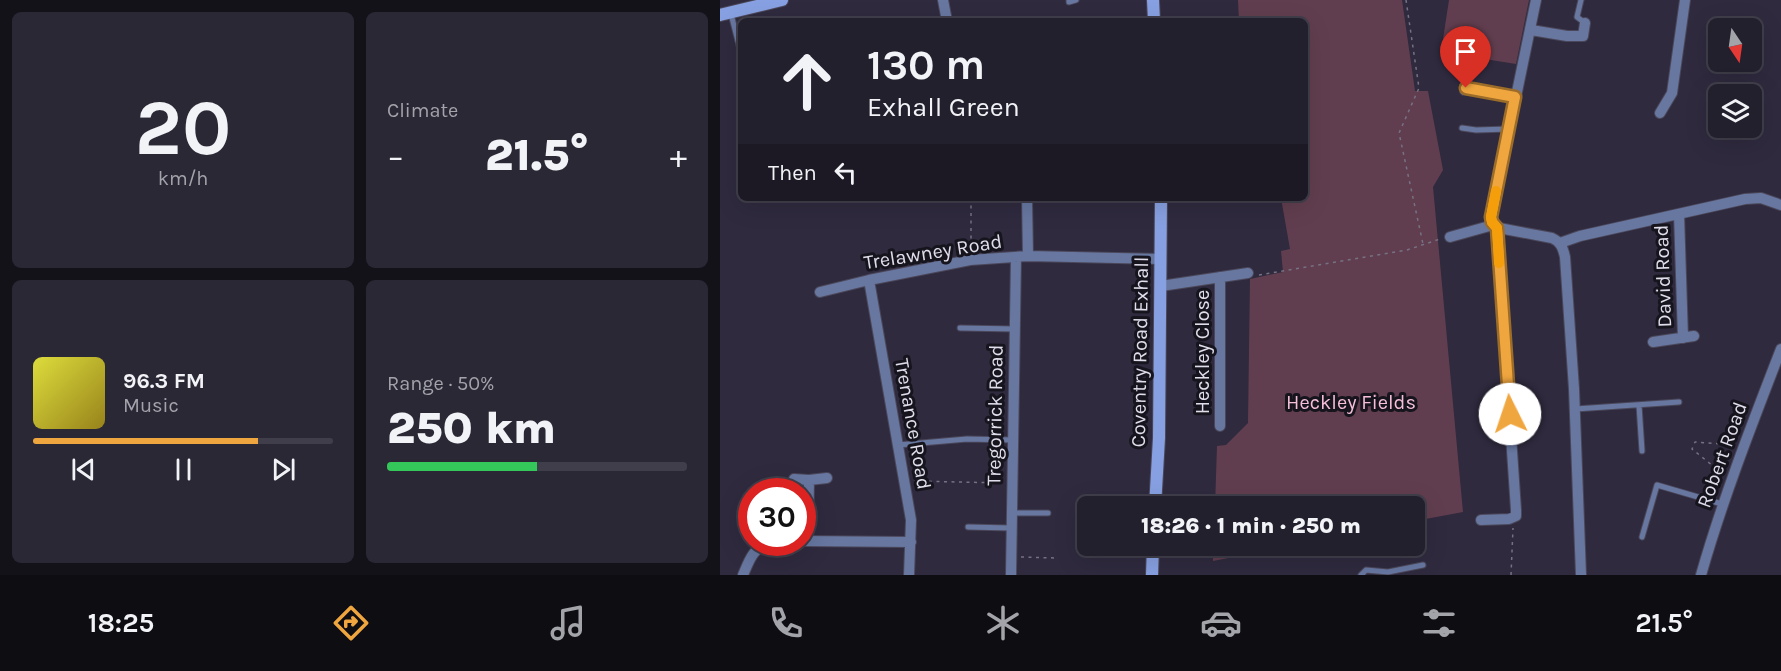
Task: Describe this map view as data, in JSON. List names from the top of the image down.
{
  "streets": {
    "main road": ["Coventry Road Exhall"],
    "street": [
      "Trelawney Road",
      "David Road",
      "Heckley Close",
      "Tregorrick Road",
      "Trenance Road",
      "Robert Road"
    ]
  },
  "crossings": [
    ["Trelawney Road", "Coventry Road Exhall"],
    ["Trelawney Road", "Tregorrick Road"],
    ["Trelawney Road", "Trenance Road"]
  ],
  "parks": ["Heckley Fields"],
  "north": "bottom",
  "page": {
    "tile": [
      ["20", "km/h"],
      "Climate",
      ["Range · 50%", "250 km"]
    ],
    "turn": ["130 m", "Exhall Green"],
    "heat": ["−", "21.5°", "+"],
    "then": "Then",
    "song": ["96.3 FM", "Music"],
    "limit": "30",
    "trip": "18:26 · 1 min · 250 m",
    "tabs": ["18:25", "21.5°"]
  }
}
